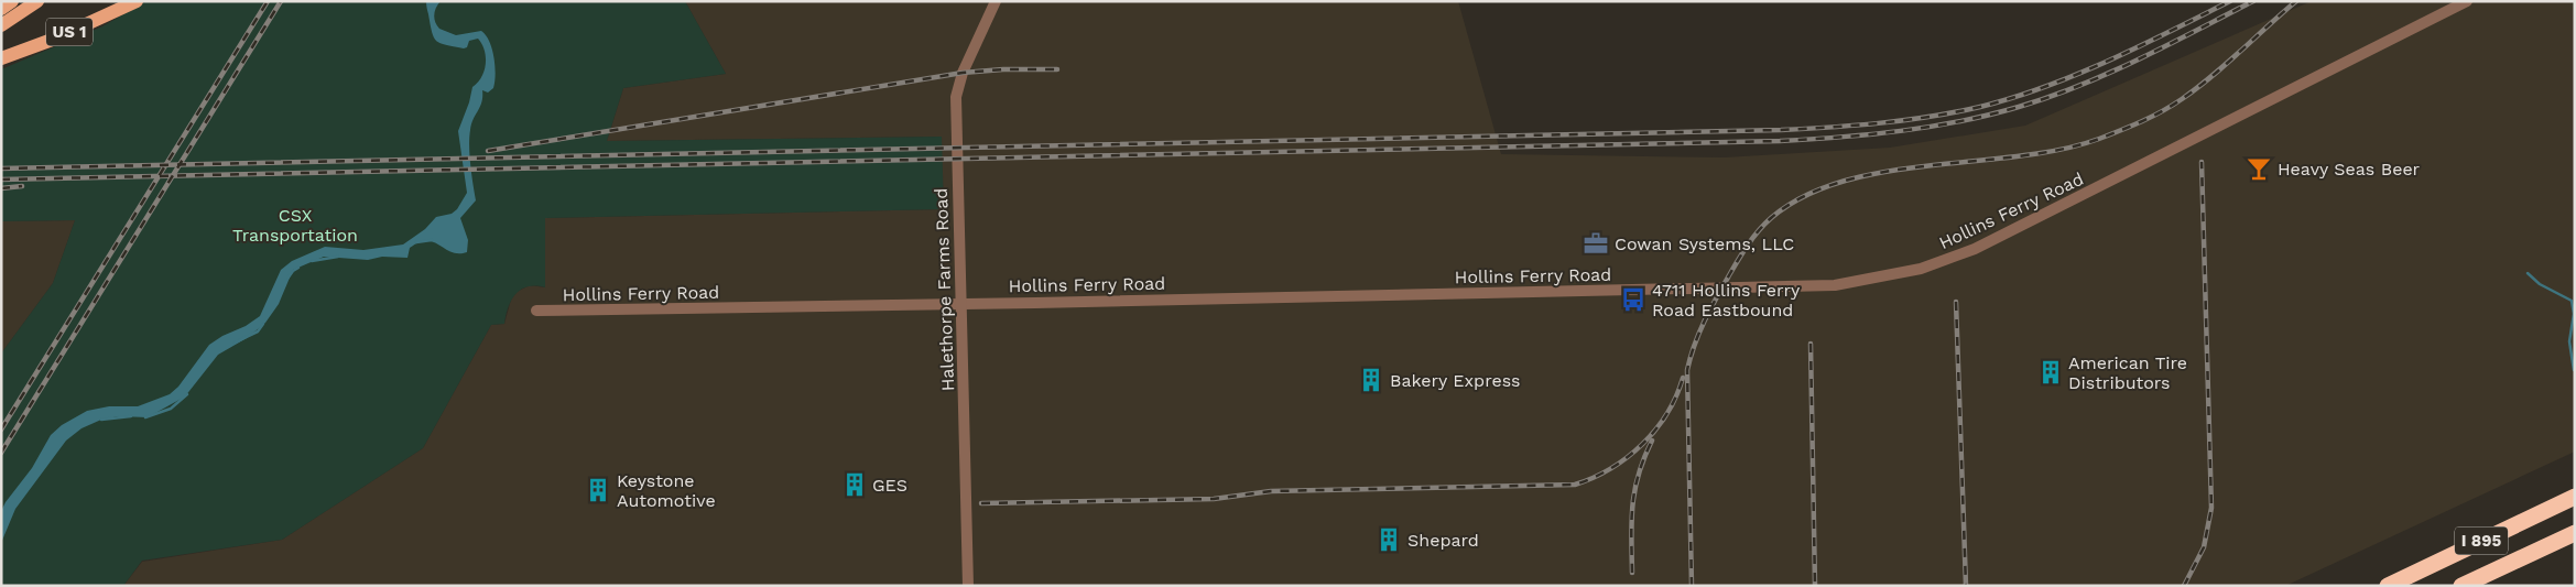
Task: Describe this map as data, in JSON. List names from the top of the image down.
{
  "streets": {
    "highway": ["I 895"],
    "main road": ["US 1"],
    "street": ["Hollins Ferry Road", "Halethorpe Farms Road"]
  },
  "crossings": [
    ["Hollins Ferry Road", "Halethorpe Farms Road"]
  ],
  "parks": ["CSX Transportation"],
  "places": {
    "bar": ["Heavy Seas Beer"],
    "office": ["Cowan Systems, LLC"],
    "bus stop": ["4711 Hollins Ferry Road Eastbound"],
    "building": [
      "American Tire Distributors",
      "Bakery Express",
      "GES",
      "Keystone Automotive",
      "Shepard"
    ]
  }
}
